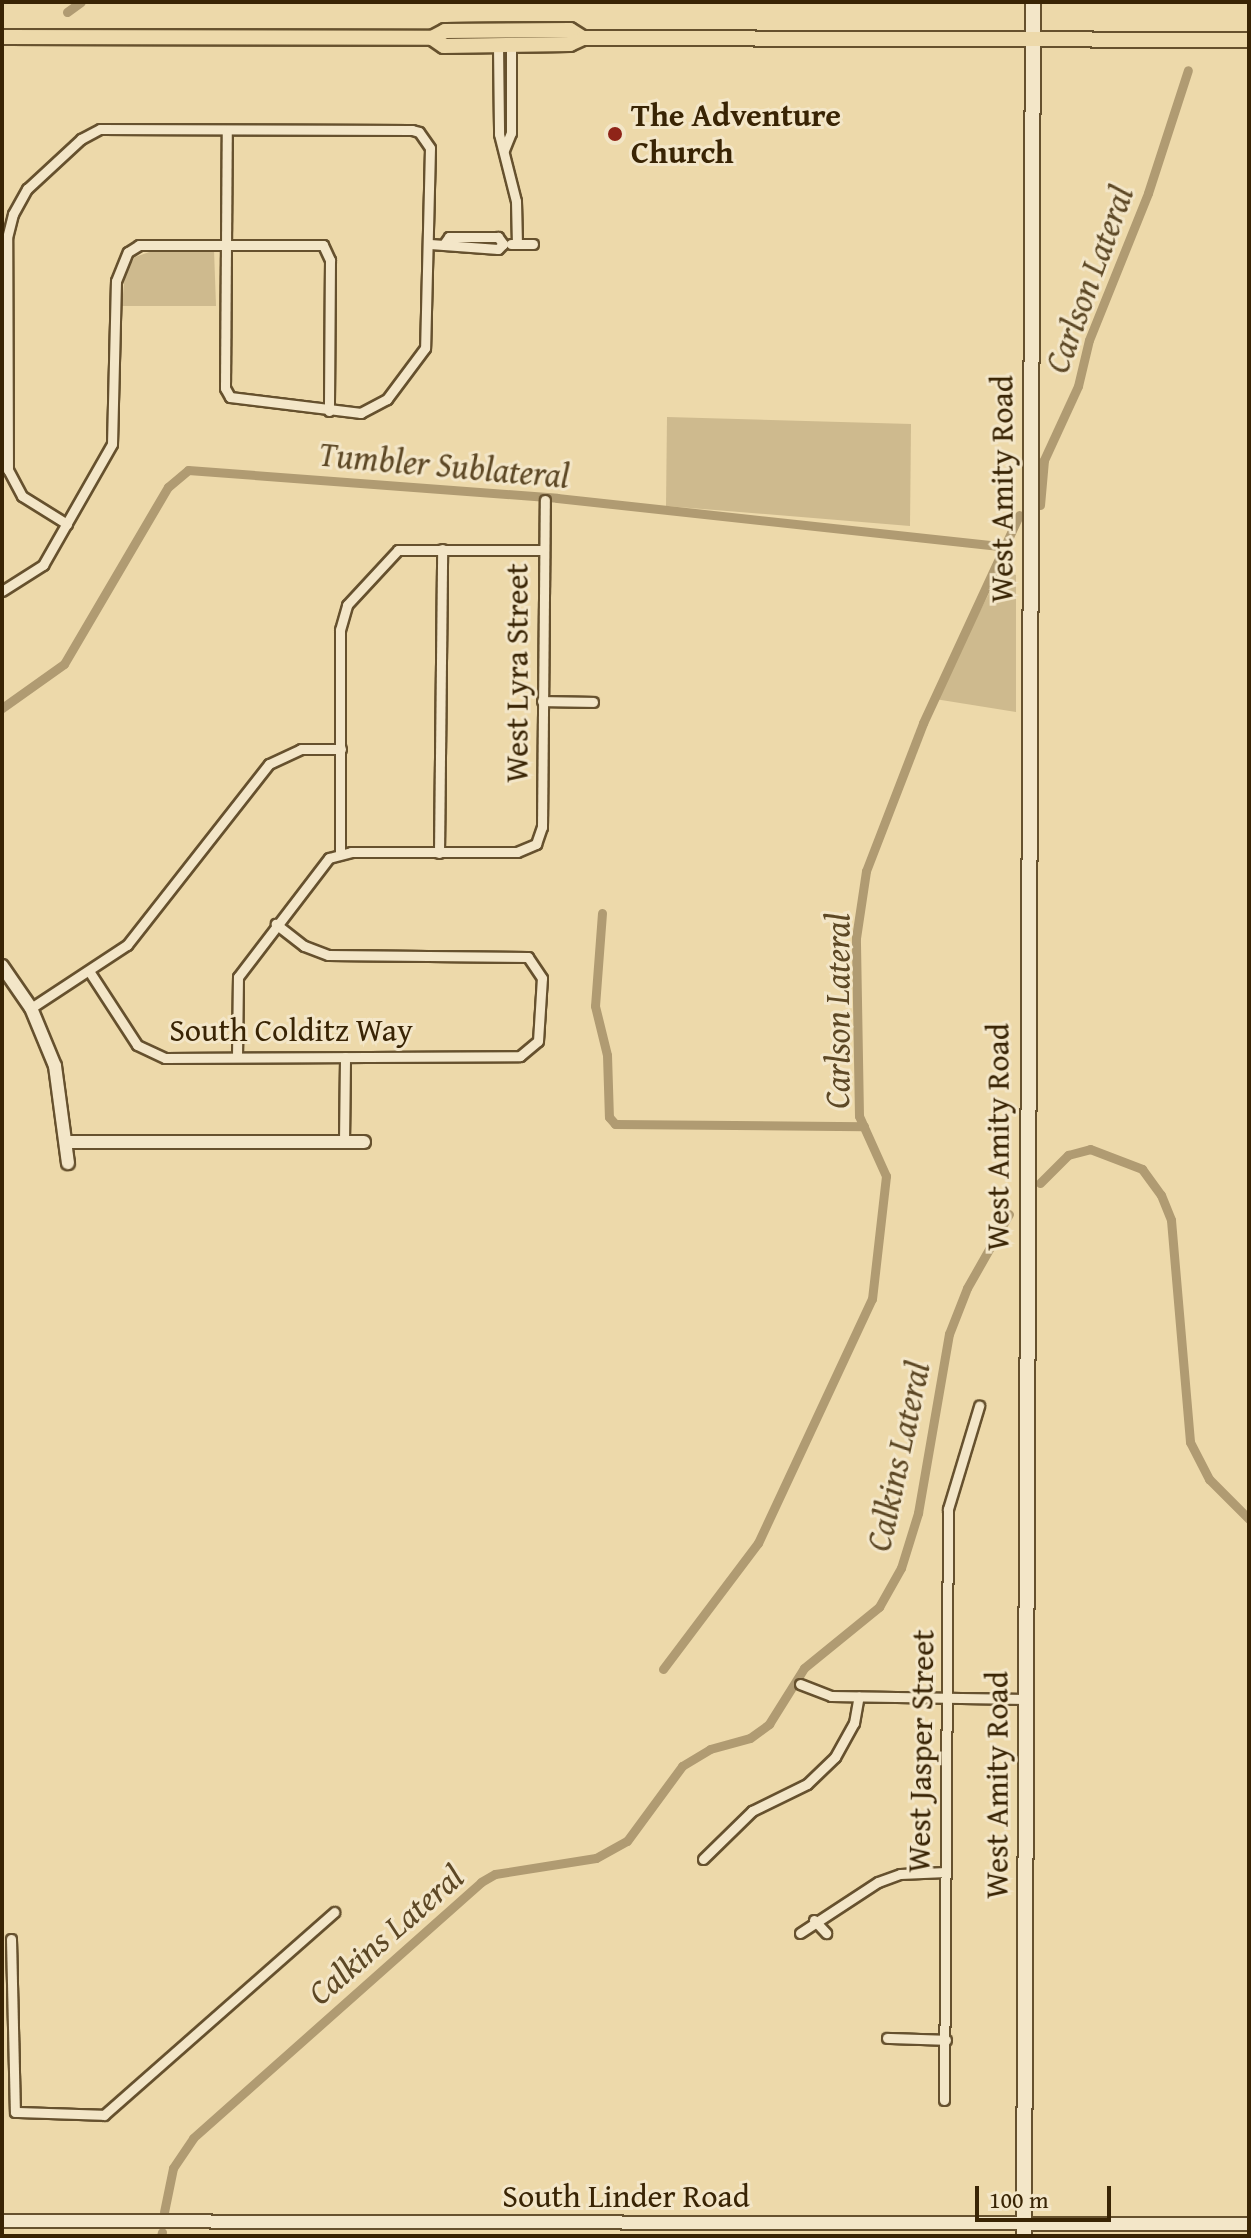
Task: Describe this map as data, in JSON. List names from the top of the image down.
{
  "streets": {
    "main road": ["West Amity Road"],
    "street": [
      "West Lyra Street",
      "South Colditz Way",
      "West Jasper Street",
      "South Linder Road"
    ]
  },
  "crossings": [
    ["West Amity Road", "South Linder Road"]
  ],
  "water": ["Carlson Lateral", "Tumbler Sublateral", "Calkins Lateral"],
  "places": ["The Adventure Church"],
  "scale_bar": "100 m"
}
